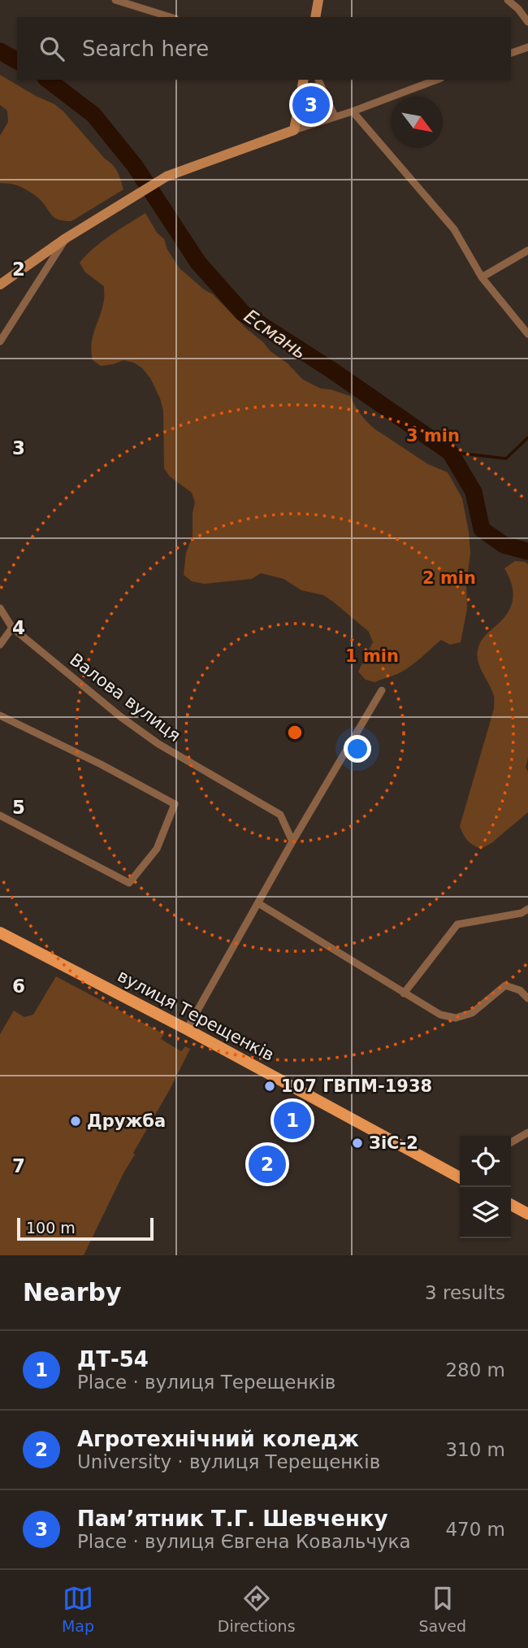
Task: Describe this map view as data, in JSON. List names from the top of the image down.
{
  "streets": {
    "main road": ["вулиця Терещенків"],
    "street": ["Валова вулиця"]
  },
  "water": ["Есмань"],
  "places": ["107 ГВПМ-1938", "Дружба", "ЗіС-2"],
  "scale_bar": "100 m",
  "north": "bottom right",
  "page": {
    "search": "Search here",
    "pins": ["3", "1", "2"],
    "scale": "100 m",
    "heading": ["Nearby", "3 results"],
    "list": [
      {
        "mark": "1",
        "name": "ДТ-54",
        "note": "Place · вулиця Терещенків",
        "value": "280 m"
      },
      {
        "mark": "2",
        "name": "Агротехнічний коледж",
        "note": "University · вулиця Терещенків",
        "value": "310 m"
      },
      {
        "mark": "3",
        "name": "Пам’ятник Т.Г. Шевченку",
        "note": "Place · вулиця Євгена Ковальчука",
        "value": "470 m"
      }
    ],
    "nav": ["Map", "Directions", "Saved"]
  },
  "grid": {
    "rows": [
      "2",
      "3",
      "4",
      "5",
      "6",
      "7"
    ]
  },
  "rings": ["3 min", "2 min", "1 min"]
}
